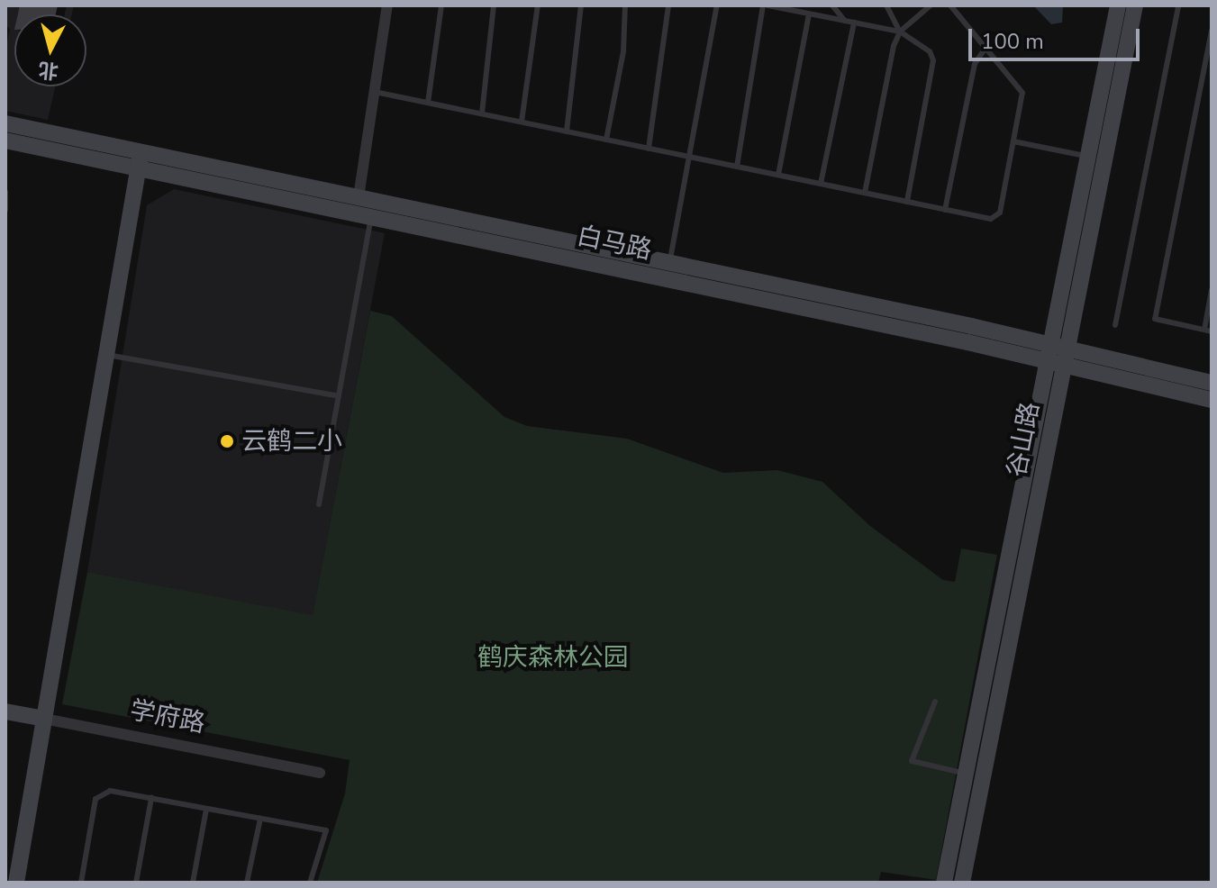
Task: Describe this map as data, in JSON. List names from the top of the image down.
{
  "streets": {
    "street": ["白马路", "谷山路", "学府路"]
  },
  "crossings": [
    ["白马路", "谷山路"]
  ],
  "parks": ["鹤庆森林公园"],
  "places": ["云鹤二小"],
  "scale_bar": "100 m",
  "north": "bottom"
}
